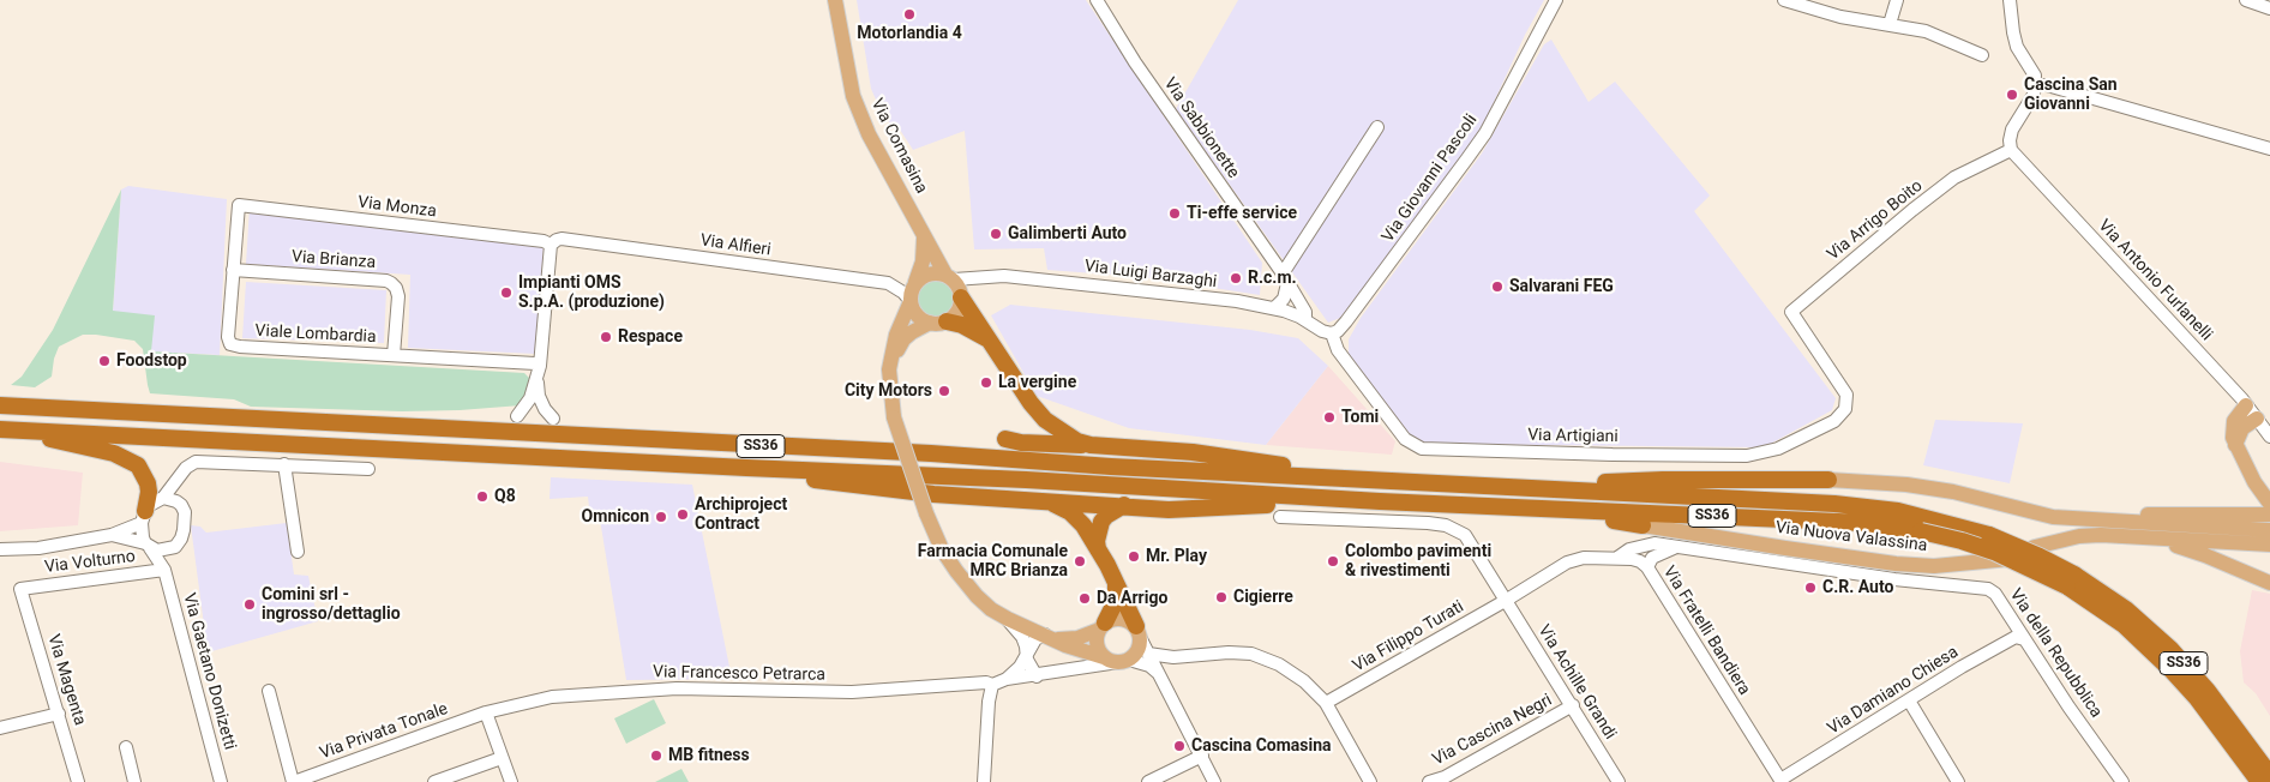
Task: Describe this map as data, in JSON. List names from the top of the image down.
{
  "streets": {
    "highway": ["SS36"],
    "main road": ["Via Comasina", "Via Nuova Valassina"],
    "street": [
      "Via Sabbionette",
      "Via Giovanni Pascoli",
      "Via Monza",
      "Via Arrigo Boito",
      "Via Alfieri",
      "Via Brianza",
      "Via Luigi Barzaghi",
      "Via Antonio Furlanelli",
      "Viale Lombardia",
      "Via Artigiani",
      "Via Volturno",
      "Via Fratelli Bandiera",
      "Via Filippo Turati",
      "Via della Repubblica",
      "Via Gaetano Donizetti",
      "Via Francesco Petrarca",
      "Via Magenta",
      "Via Achille Grandi",
      "Via Damiano Chiesa",
      "Via Cascina Negri",
      "Via Privata Tonale"
    ]
  },
  "crossings": [
    ["Via Sabbionette", "Via Luigi Barzaghi"],
    ["Via Comasina", "Via Alfieri"],
    ["Via Comasina", "Via Luigi Barzaghi"],
    ["Via Giovanni Pascoli", "Via Artigiani"],
    ["Via Monza", "Via Alfieri"],
    ["Via Monza", "Viale Lombardia"],
    ["Via Arrigo Boito", "Via Antonio Furlanelli"],
    ["Via Arrigo Boito", "Via Artigiani"],
    ["Via Alfieri", "Via Luigi Barzaghi"],
    ["Via Brianza", "Viale Lombardia"],
    ["SS36", "Via Nuova Valassina"],
    ["Via Volturno", "Via Gaetano Donizetti"],
    ["Via Volturno", "Via Magenta"],
    ["Via Fratelli Bandiera", "Via Filippo Turati"],
    ["Via Fratelli Bandiera", "Via della Repubblica"],
    ["Via Fratelli Bandiera", "Via Achille Grandi"],
    ["Via Fratelli Bandiera", "Via Damiano Chiesa"],
    ["Via Filippo Turati", "Via Achille Grandi"],
    ["Via della Repubblica", "Via Damiano Chiesa"],
    ["Via Francesco Petrarca", "Via Privata Tonale"],
    ["Via Achille Grandi", "Via Cascina Negri"]
  ],
  "places": [
    "Motorlandia 4",
    "Cascina San Giovanni",
    "Ti-effe service",
    "Galimberti Auto",
    "R.c.m.",
    "Salvarani FEG",
    "Impianti OMS S.p.A. (produzione)",
    "Respace",
    "Foodstop",
    "La vergine",
    "City Motors",
    "Tomi",
    "Q8",
    "Archiproject Contract",
    "Omnicon",
    "Mr. Play",
    "Farmacia Comunale MRC Brianza",
    "Colombo pavimenti & rivestimenti",
    "C.R. Auto",
    "Cigierre",
    "Da Arrigo",
    "Comini srl - ingrosso/dettaglio",
    "Cascina Comasina",
    "MB fitness"
  ]
}
